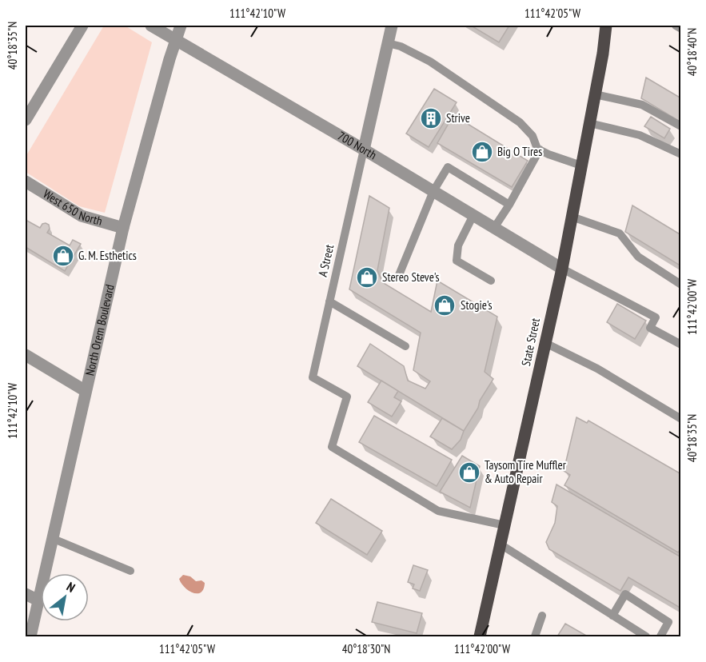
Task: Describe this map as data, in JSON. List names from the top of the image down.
{
  "streets": {
    "main road": ["State Street"],
    "street": ["700 North", "West 650 North", "North Orem Boulevard"],
    "lane": ["A Street"]
  },
  "crossings": [
    ["700 North", "A Street"],
    ["700 North", "North Orem Boulevard"],
    ["700 North", "State Street"],
    ["West 650 North", "North Orem Boulevard"],
    ["A Street", "State Street"]
  ],
  "places": {
    "building": ["Strive"],
    "shop": [
      "Big O Tires",
      "G. M. Esthetics",
      "Stereo Steve's",
      "Stogie's",
      "Taysom Tire Muffler & Auto Repair"
    ]
  },
  "north": "top right",
  "coordinates": [
    "111°42'10\"W",
    "111°42'05\"W",
    "40°18'35\"N",
    "40°18'40\"N",
    "111°42'00\"W",
    "40°18'30\"N"
  ]
}
